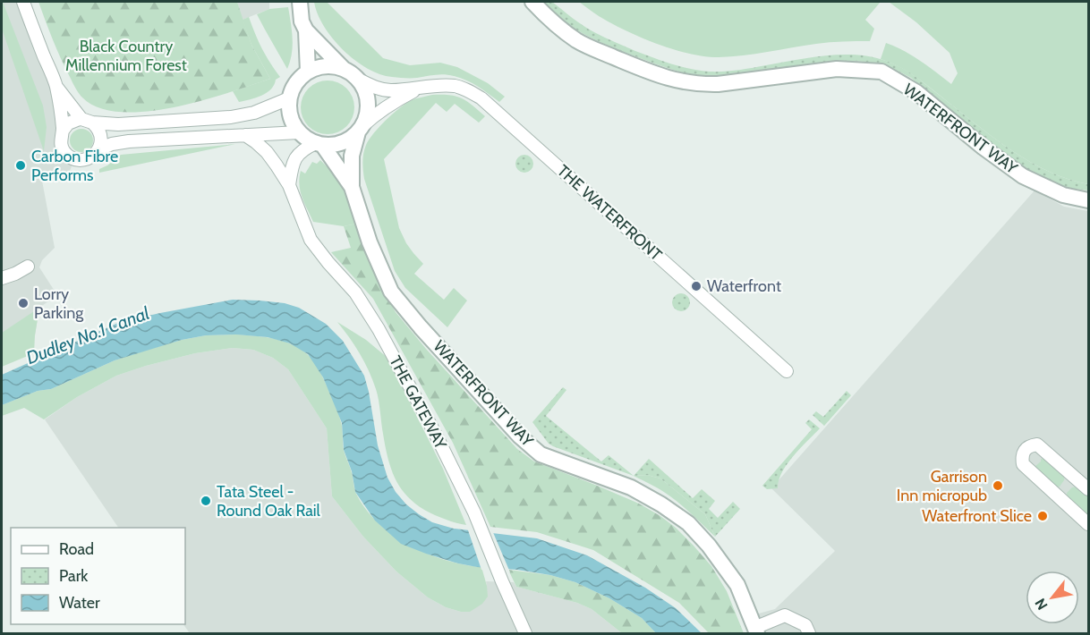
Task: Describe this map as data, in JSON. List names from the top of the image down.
{
  "streets": {
    "street": ["WATERFRONT WAY", "THE WATERFRONT", "THE GATEWAY"]
  },
  "crossings": [
    ["WATERFRONT WAY", "THE WATERFRONT"]
  ],
  "water": ["Dudley No.1 Canal"],
  "parks": ["Black Country Millennium Forest"],
  "places": [
    "Carbon Fibre Performs",
    "Waterfront",
    "Lorry Parking",
    "Garrison Inn micropub",
    "Tata Steel - Round Oak Rail",
    "Waterfront Slice"
  ],
  "legend": ["Road", "Park", "Water"],
  "north": "bottom left"
}
